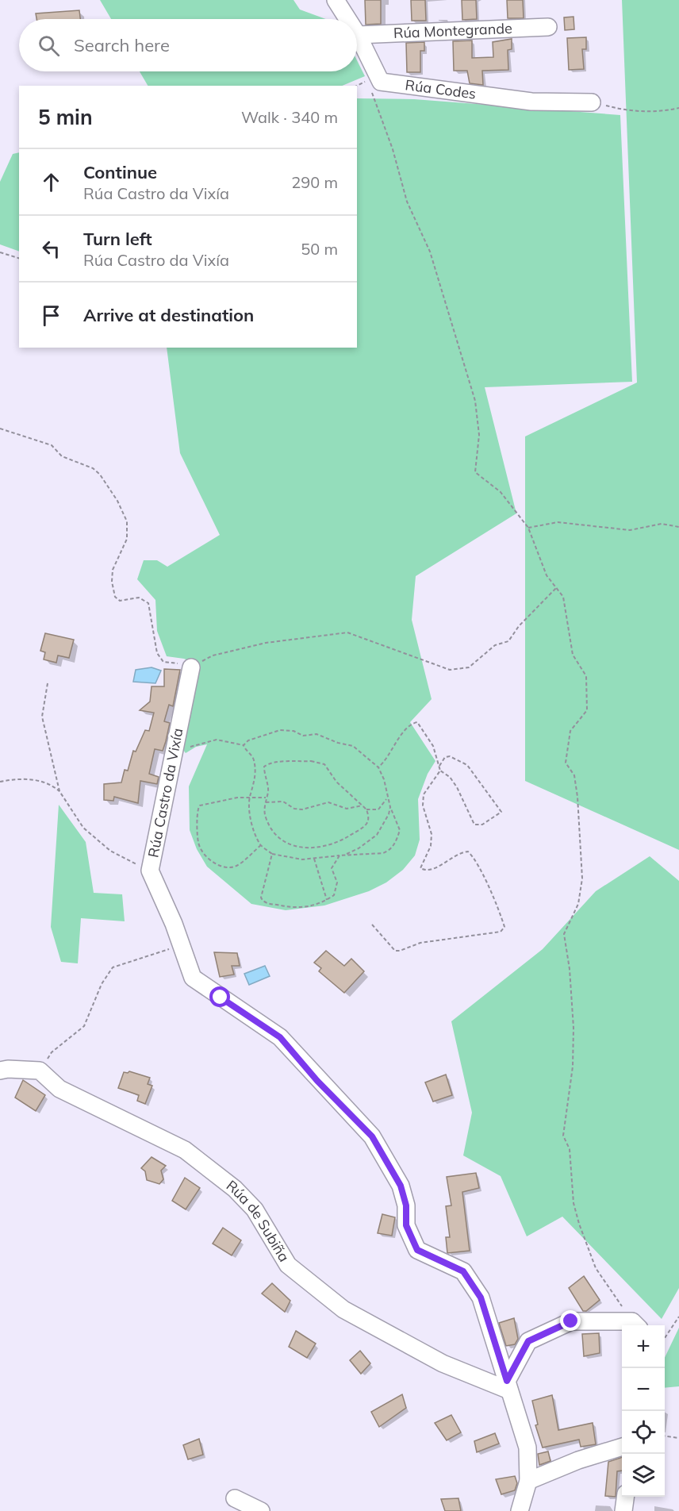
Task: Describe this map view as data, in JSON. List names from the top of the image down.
{
  "streets": {
    "street": [
      "Rúa Montegrande",
      "Rúa Codes",
      "Rúa Castro da Vixía",
      "Rúa de Subiña"
    ]
  },
  "crossings": [
    ["Rúa Castro da Vixía", "Rúa de Subiña"]
  ],
  "page": {
    "search": "Search here",
    "heading": ["5 min", "Walk · 340 m"],
    "list": [
      ["Continue", "Rúa Castro da Vixía", "290 m"],
      ["Turn left", "Rúa Castro da Vixía", "50 m"],
      "Arrive at destination"
    ],
    "map_buttons": ["+", "−"]
  }
}
